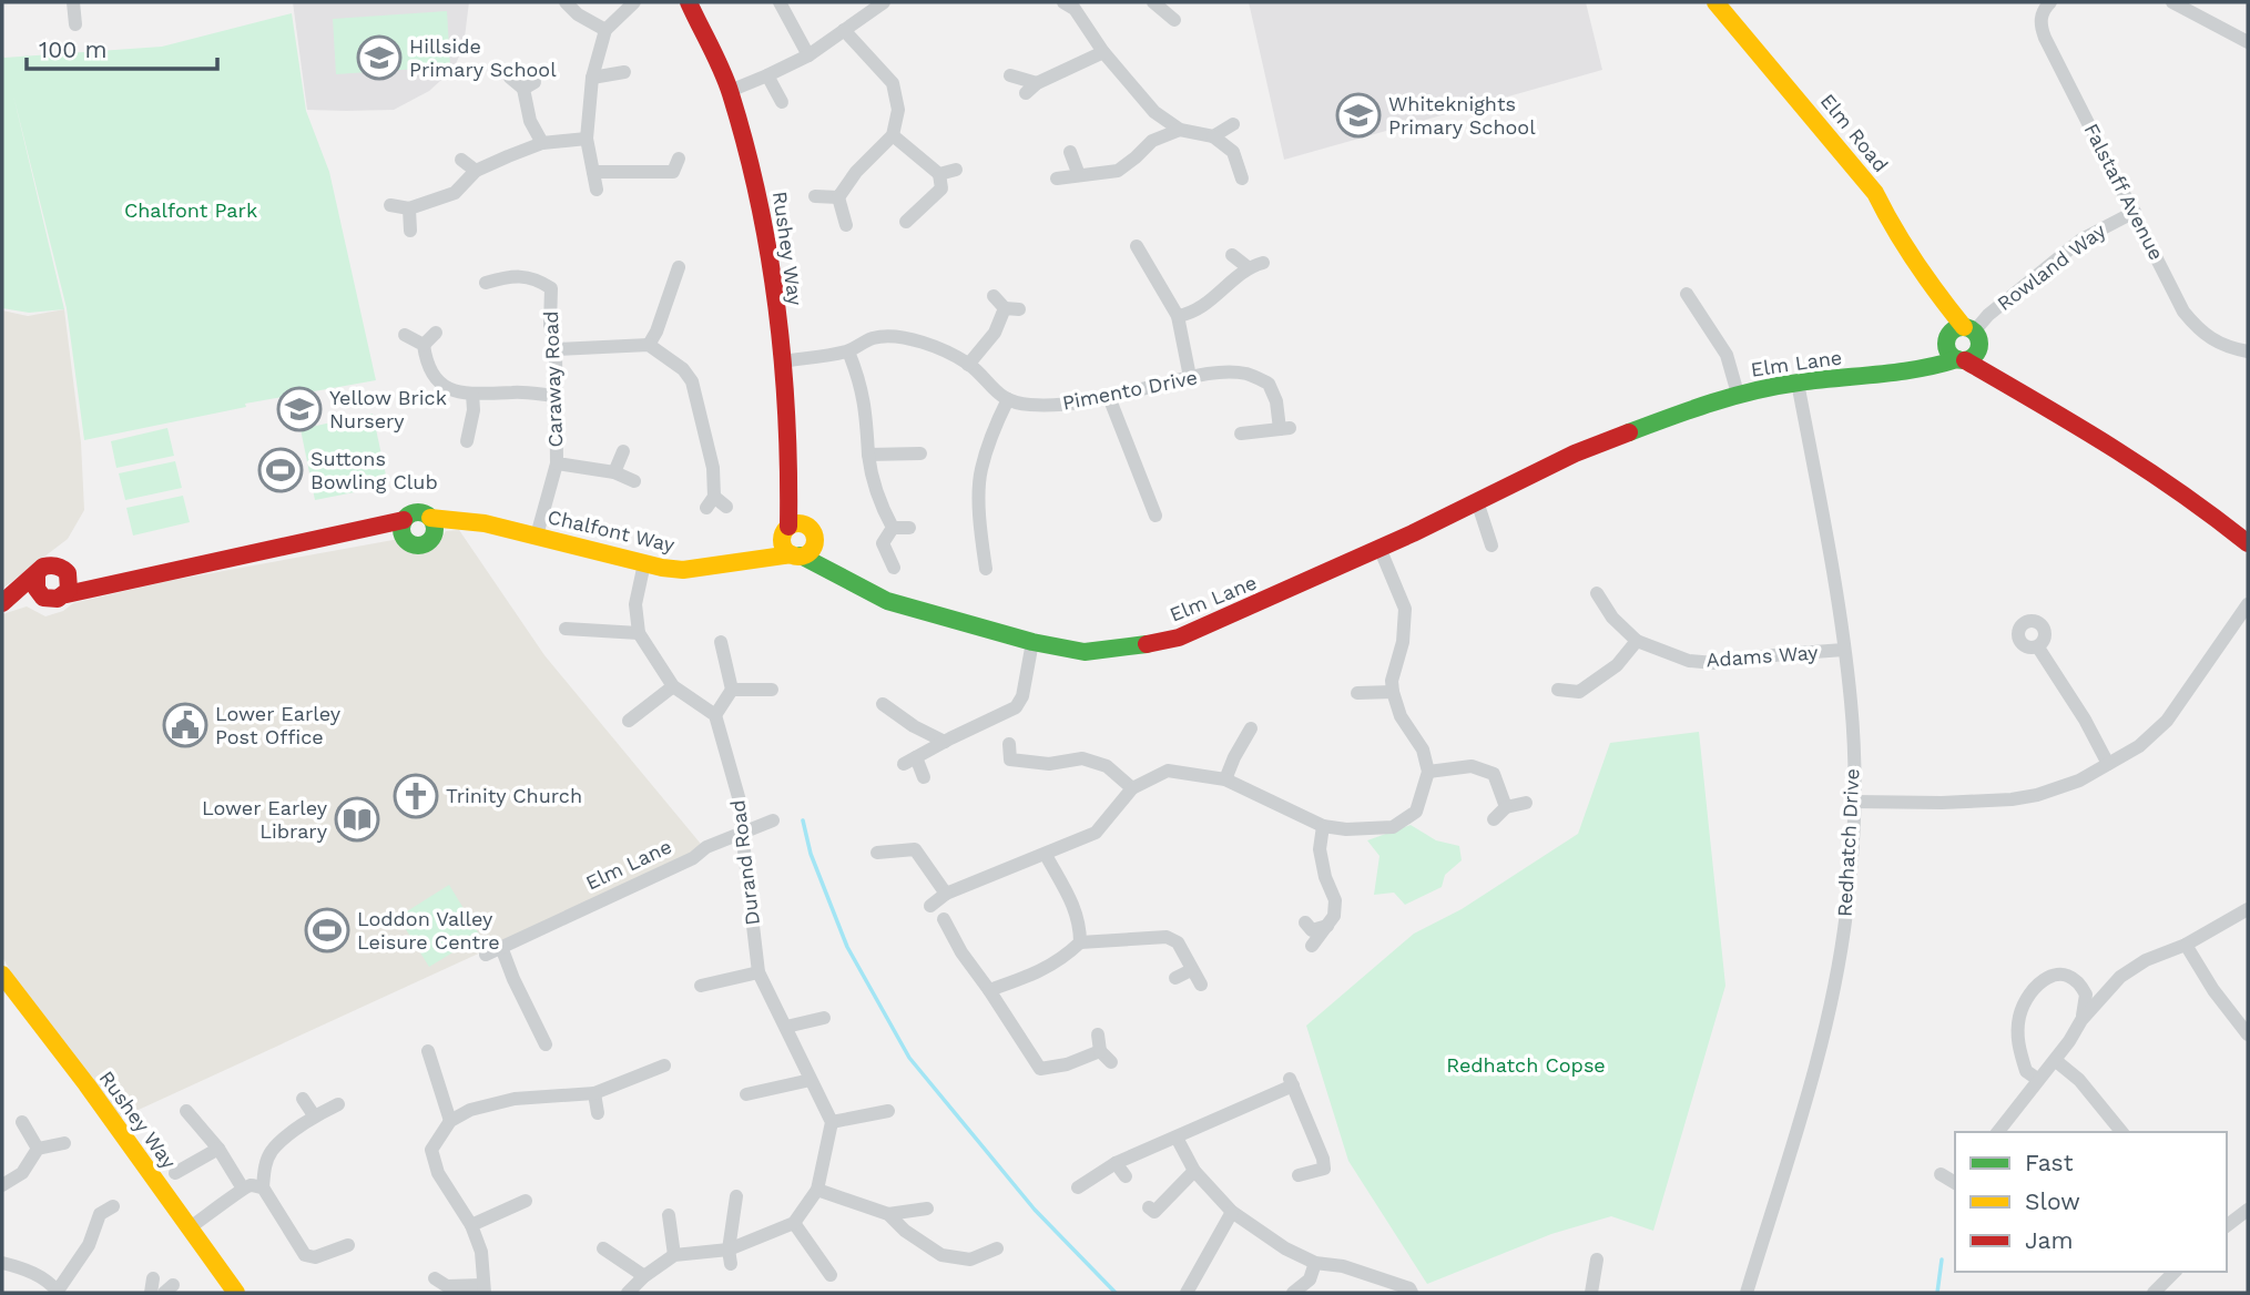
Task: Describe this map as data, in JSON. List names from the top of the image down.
{
  "streets": {
    "street": [
      "Elm Road",
      "Falstaff Avenue",
      "Rushey Way",
      "Rowland Way",
      "Elm Lane",
      "Caraway Road",
      "Pimento Drive",
      "Chalfont Way",
      "Adams Way",
      "Redhatch Drive",
      "Durand Road"
    ]
  },
  "crossings": [
    ["Elm Road", "Rowland Way"],
    ["Elm Road", "Elm Lane"],
    ["Falstaff Avenue", "Rowland Way"],
    ["Rushey Way", "Chalfont Way"],
    ["Rowland Way", "Elm Lane"],
    ["Elm Lane", "Redhatch Drive"],
    ["Elm Lane", "Durand Road"],
    ["Caraway Road", "Chalfont Way"],
    ["Adams Way", "Redhatch Drive"]
  ],
  "parks": ["Chalfont Park", "Redhatch Copse"],
  "places": {
    "school or university": ["Hillside Primary School", "Whiteknights Primary School", "Yellow Brick Nursery"],
    "sports": ["Suttons Bowling Club", "Loddon Valley Leisure Centre"],
    "public building": ["Lower Earley Post Office"],
    "church": ["Trinity Church"],
    "library": ["Lower Earley Library"]
  },
  "legend": ["Fast", "Slow", "Jam"],
  "scale_bar": "100 m"
}
